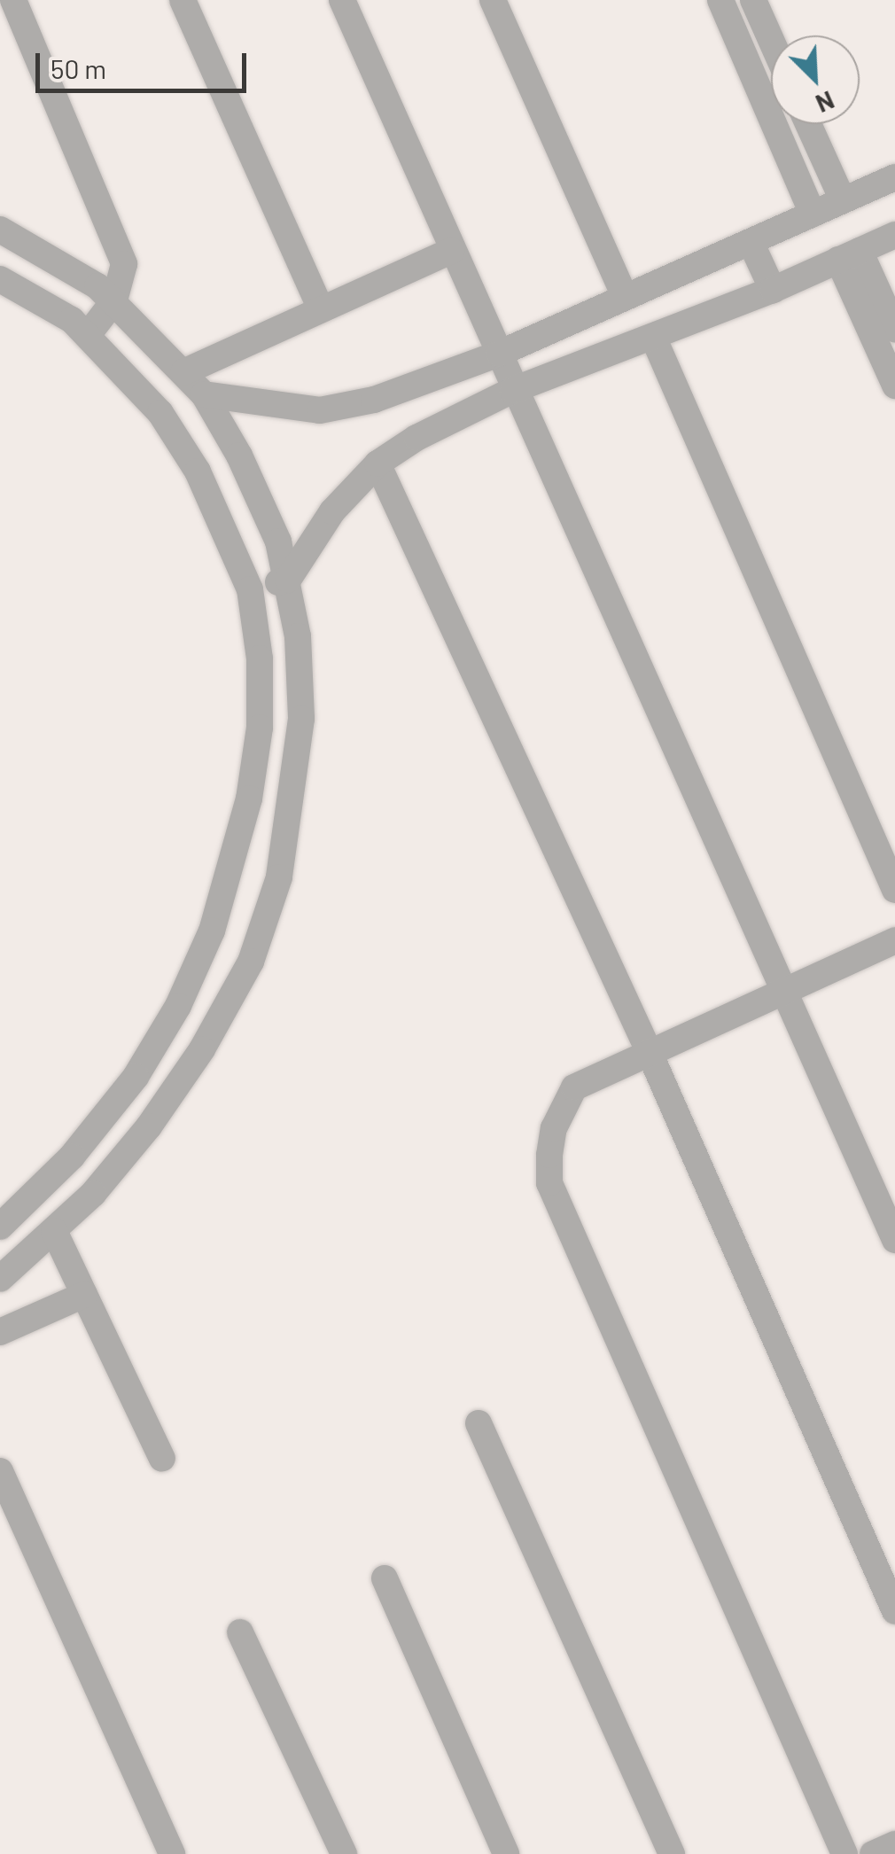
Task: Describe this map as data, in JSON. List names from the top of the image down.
{
  "scale_bar": "50 m",
  "north": "bottom right"
}
